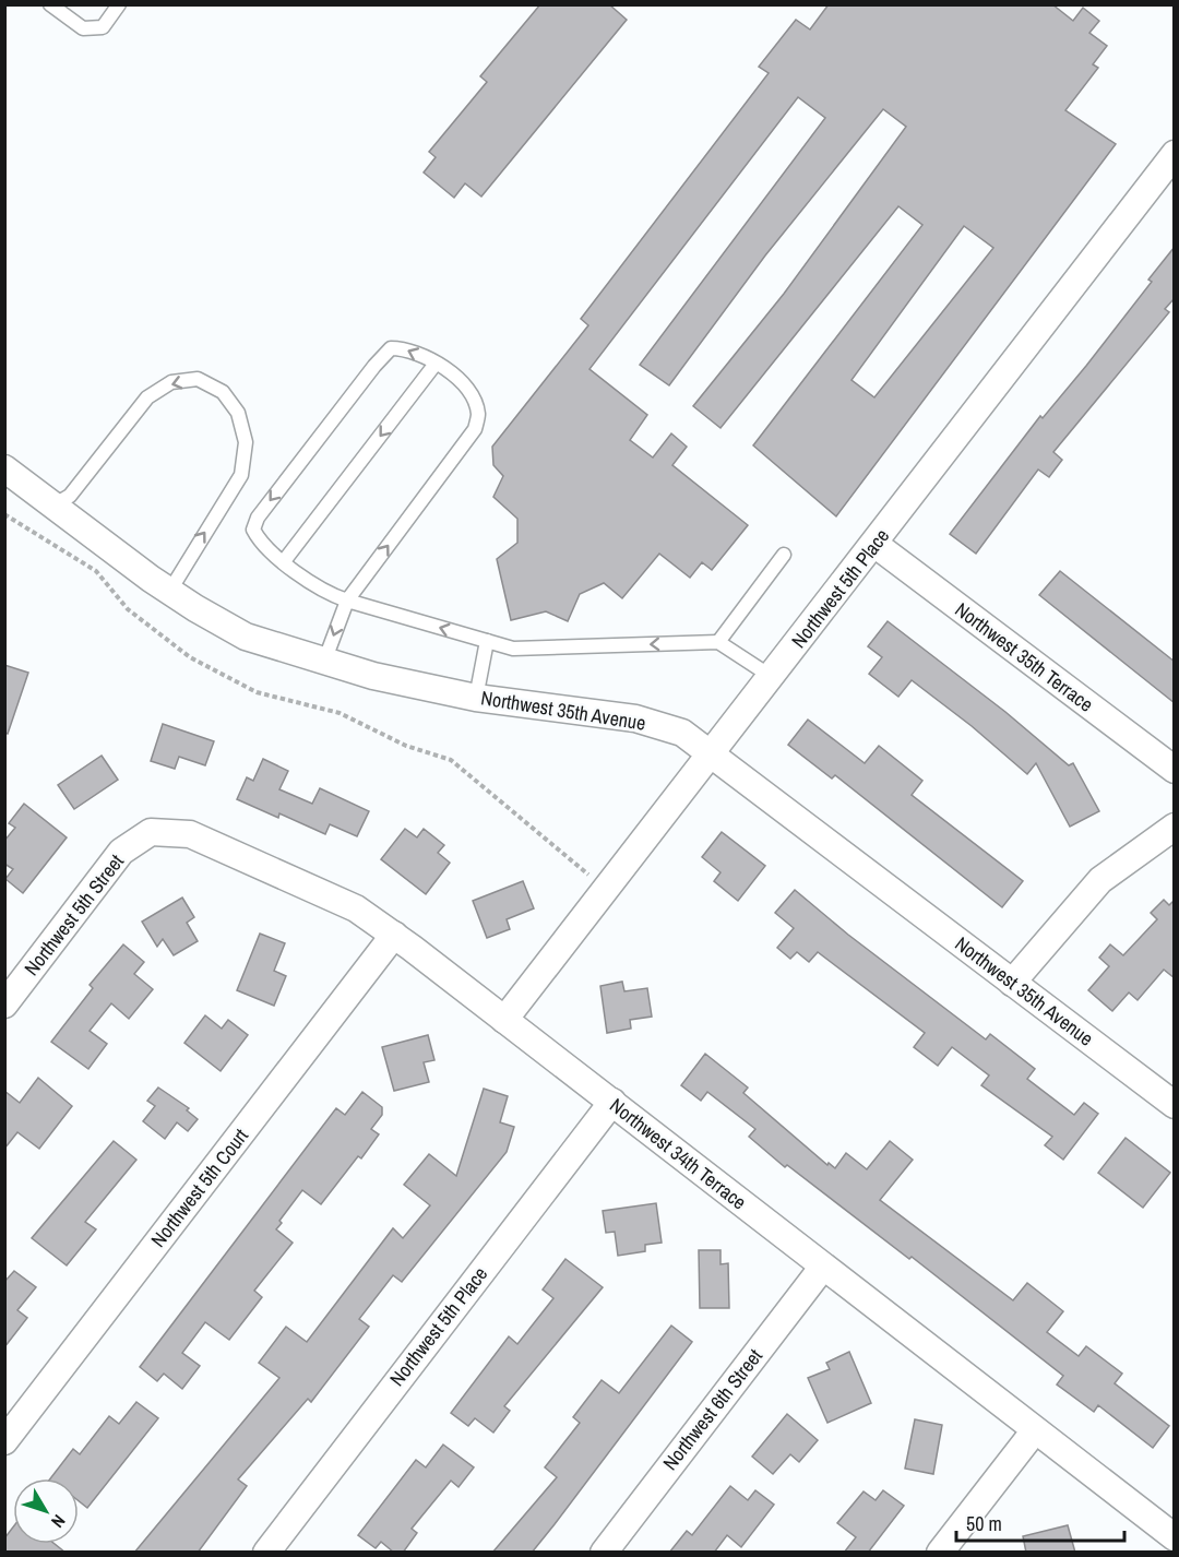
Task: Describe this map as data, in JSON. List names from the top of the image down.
{
  "streets": {
    "street": [
      "Northwest 5th Place",
      "Northwest 35th Terrace",
      "Northwest 35th Avenue",
      "Northwest 5th Street",
      "Northwest 34th Terrace",
      "Northwest 5th Court",
      "Northwest 6th Street"
    ]
  },
  "crossings": [
    ["Northwest 5th Place", "Northwest 35th Terrace"],
    ["Northwest 5th Place", "Northwest 35th Avenue"],
    ["Northwest 5th Place", "Northwest 34th Terrace"],
    ["Northwest 5th Street", "Northwest 34th Terrace"],
    ["Northwest 34th Terrace", "Northwest 5th Court"],
    ["Northwest 34th Terrace", "Northwest 6th Street"]
  ],
  "scale_bar": "50 m",
  "north": "bottom right"
}
